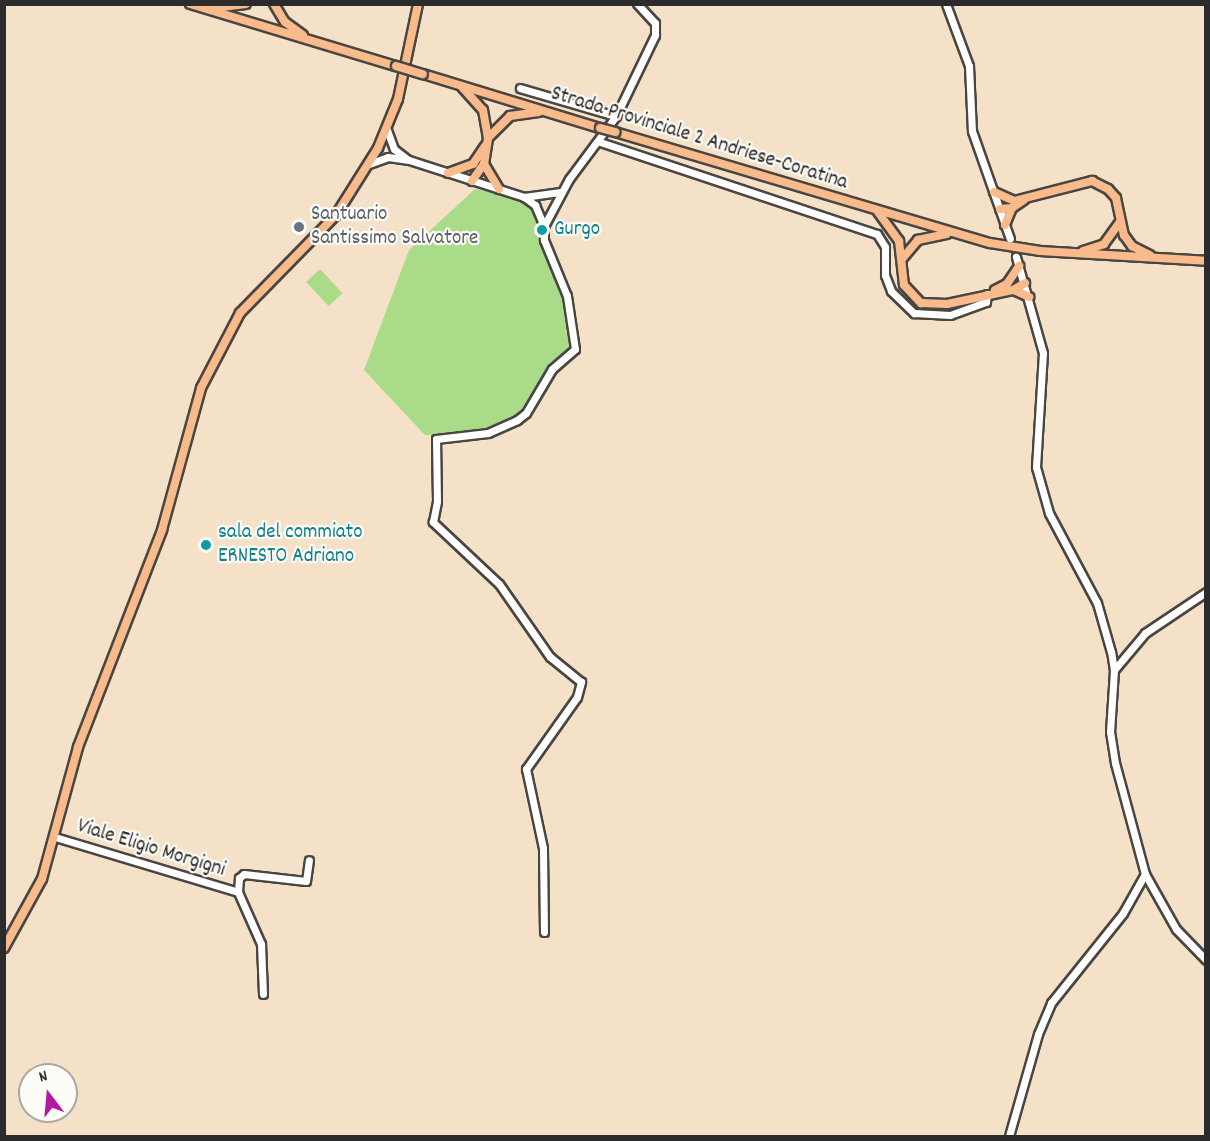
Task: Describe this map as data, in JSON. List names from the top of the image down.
{
  "streets": {
    "main road": ["Strada Provinciale 2 Andriese-Coratina"],
    "street": ["Viale Eligio Morgigni"]
  },
  "places": ["Santuario Santissimo Salvatore", "Gurgo", "sala del commiato ERNESTO Adriano"],
  "north": "top"
}
